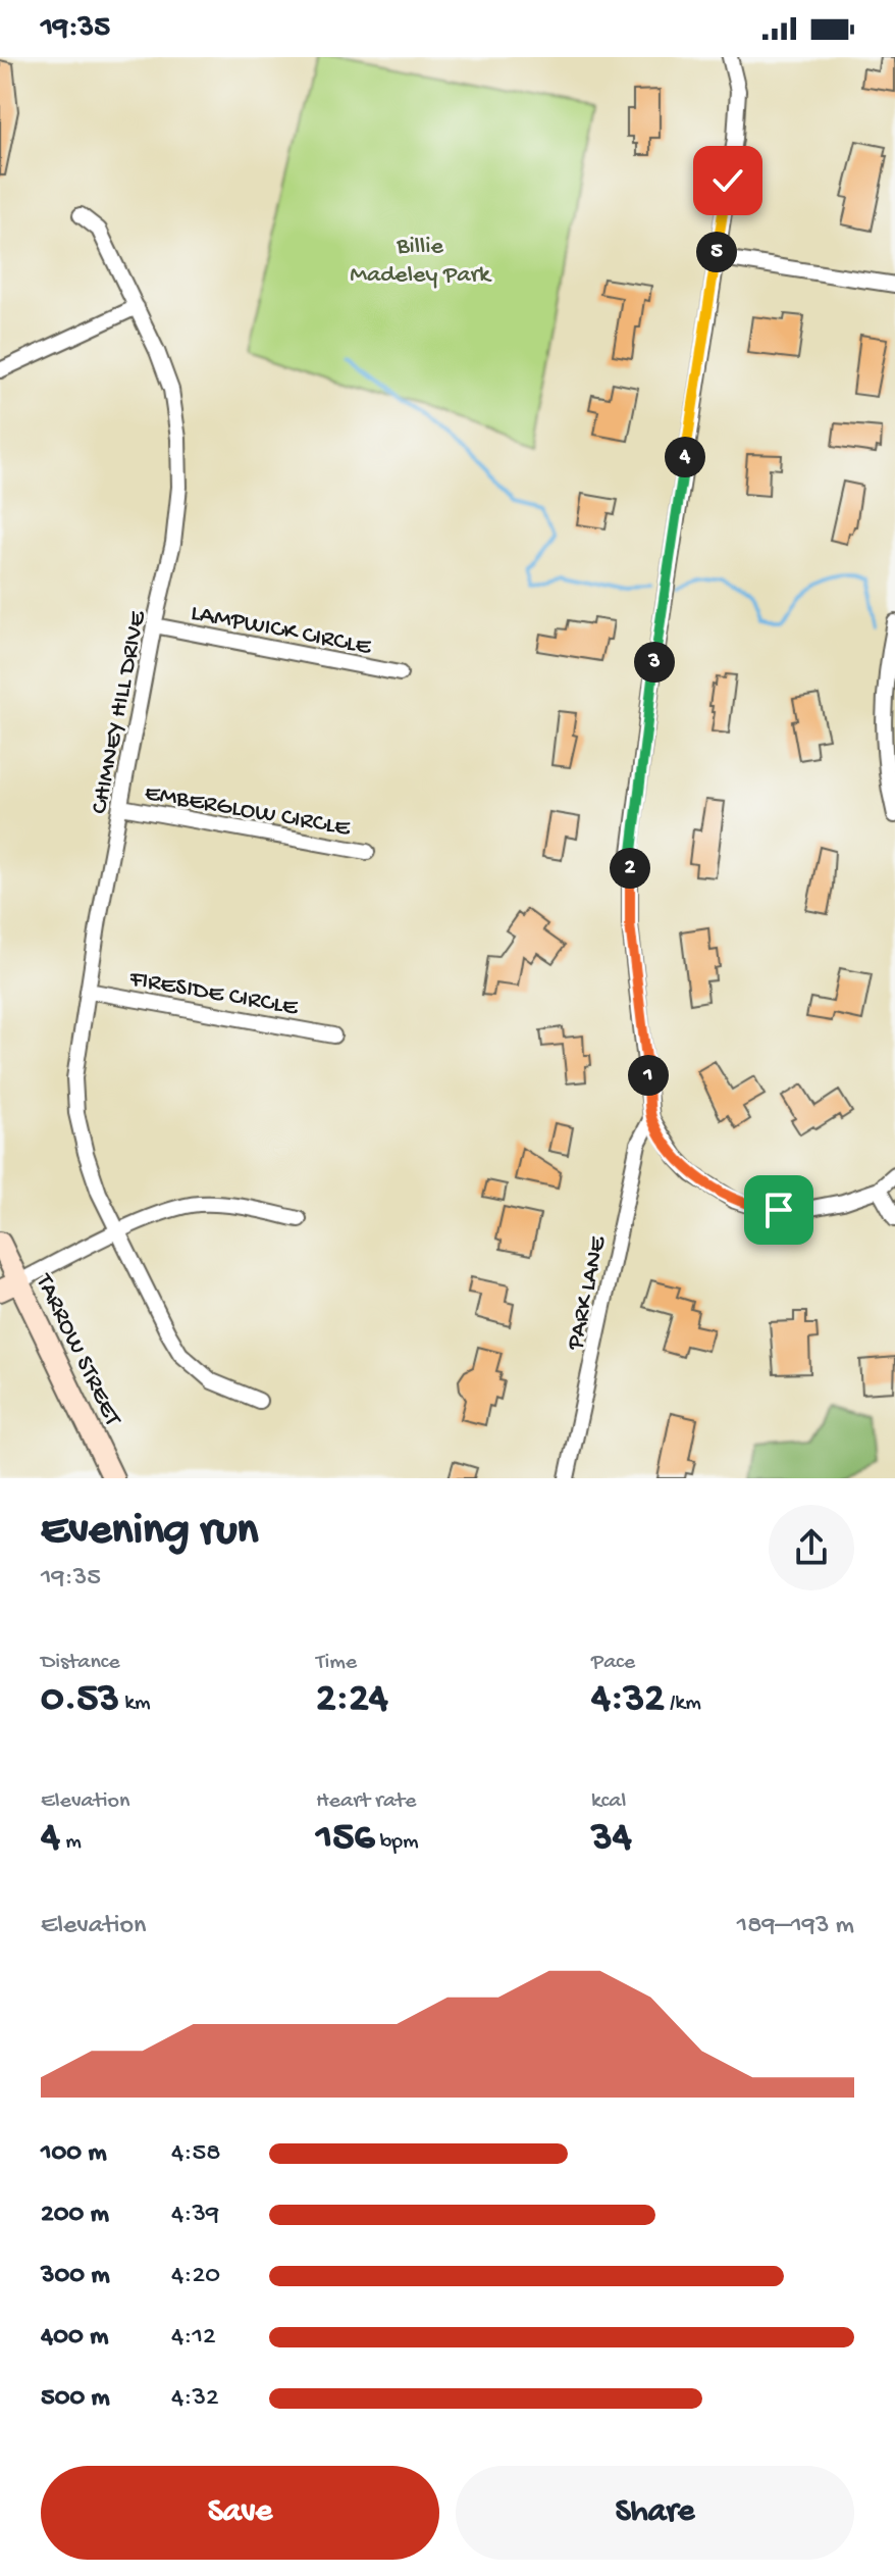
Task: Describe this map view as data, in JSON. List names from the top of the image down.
{
  "streets": {
    "main road": ["TARROW STREET"],
    "street": [
      "LAMPWICK CIRCLE",
      "CHIMNEY HILL DRIVE",
      "EMBERGLOW CIRCLE",
      "FIRESIDE CIRCLE",
      "PARK LANE"
    ]
  },
  "crossings": [
    ["LAMPWICK CIRCLE", "CHIMNEY HILL DRIVE"],
    ["CHIMNEY HILL DRIVE", "EMBERGLOW CIRCLE"],
    ["CHIMNEY HILL DRIVE", "FIRESIDE CIRCLE"]
  ],
  "parks": ["Billie Madeley Park"],
  "page": {
    "status": "19:35",
    "pins": [
      "5",
      "4",
      "3",
      "2",
      "1"
    ],
    "heading": ["Evening run", "19:35"],
    "stats": [
      ["Distance", "0.53 km"],
      ["Time", "2:24"],
      ["Pace", "4:32 /km"],
      ["Elevation", "4 m"],
      ["Heart rate", "156 bpm"],
      ["kcal", "34"]
    ],
    "chart": ["Elevation", "189–193 m"],
    "list": [
      {
        "name": "100 m",
        "note": "4:58"
      },
      {
        "name": "200 m",
        "note": "4:39"
      },
      {
        "name": "300 m",
        "note": "4:20"
      },
      {
        "name": "400 m",
        "note": "4:12"
      },
      {
        "name": "500 m",
        "note": "4:32"
      }
    ],
    "buttons": ["Save", "Share"]
  }
}
